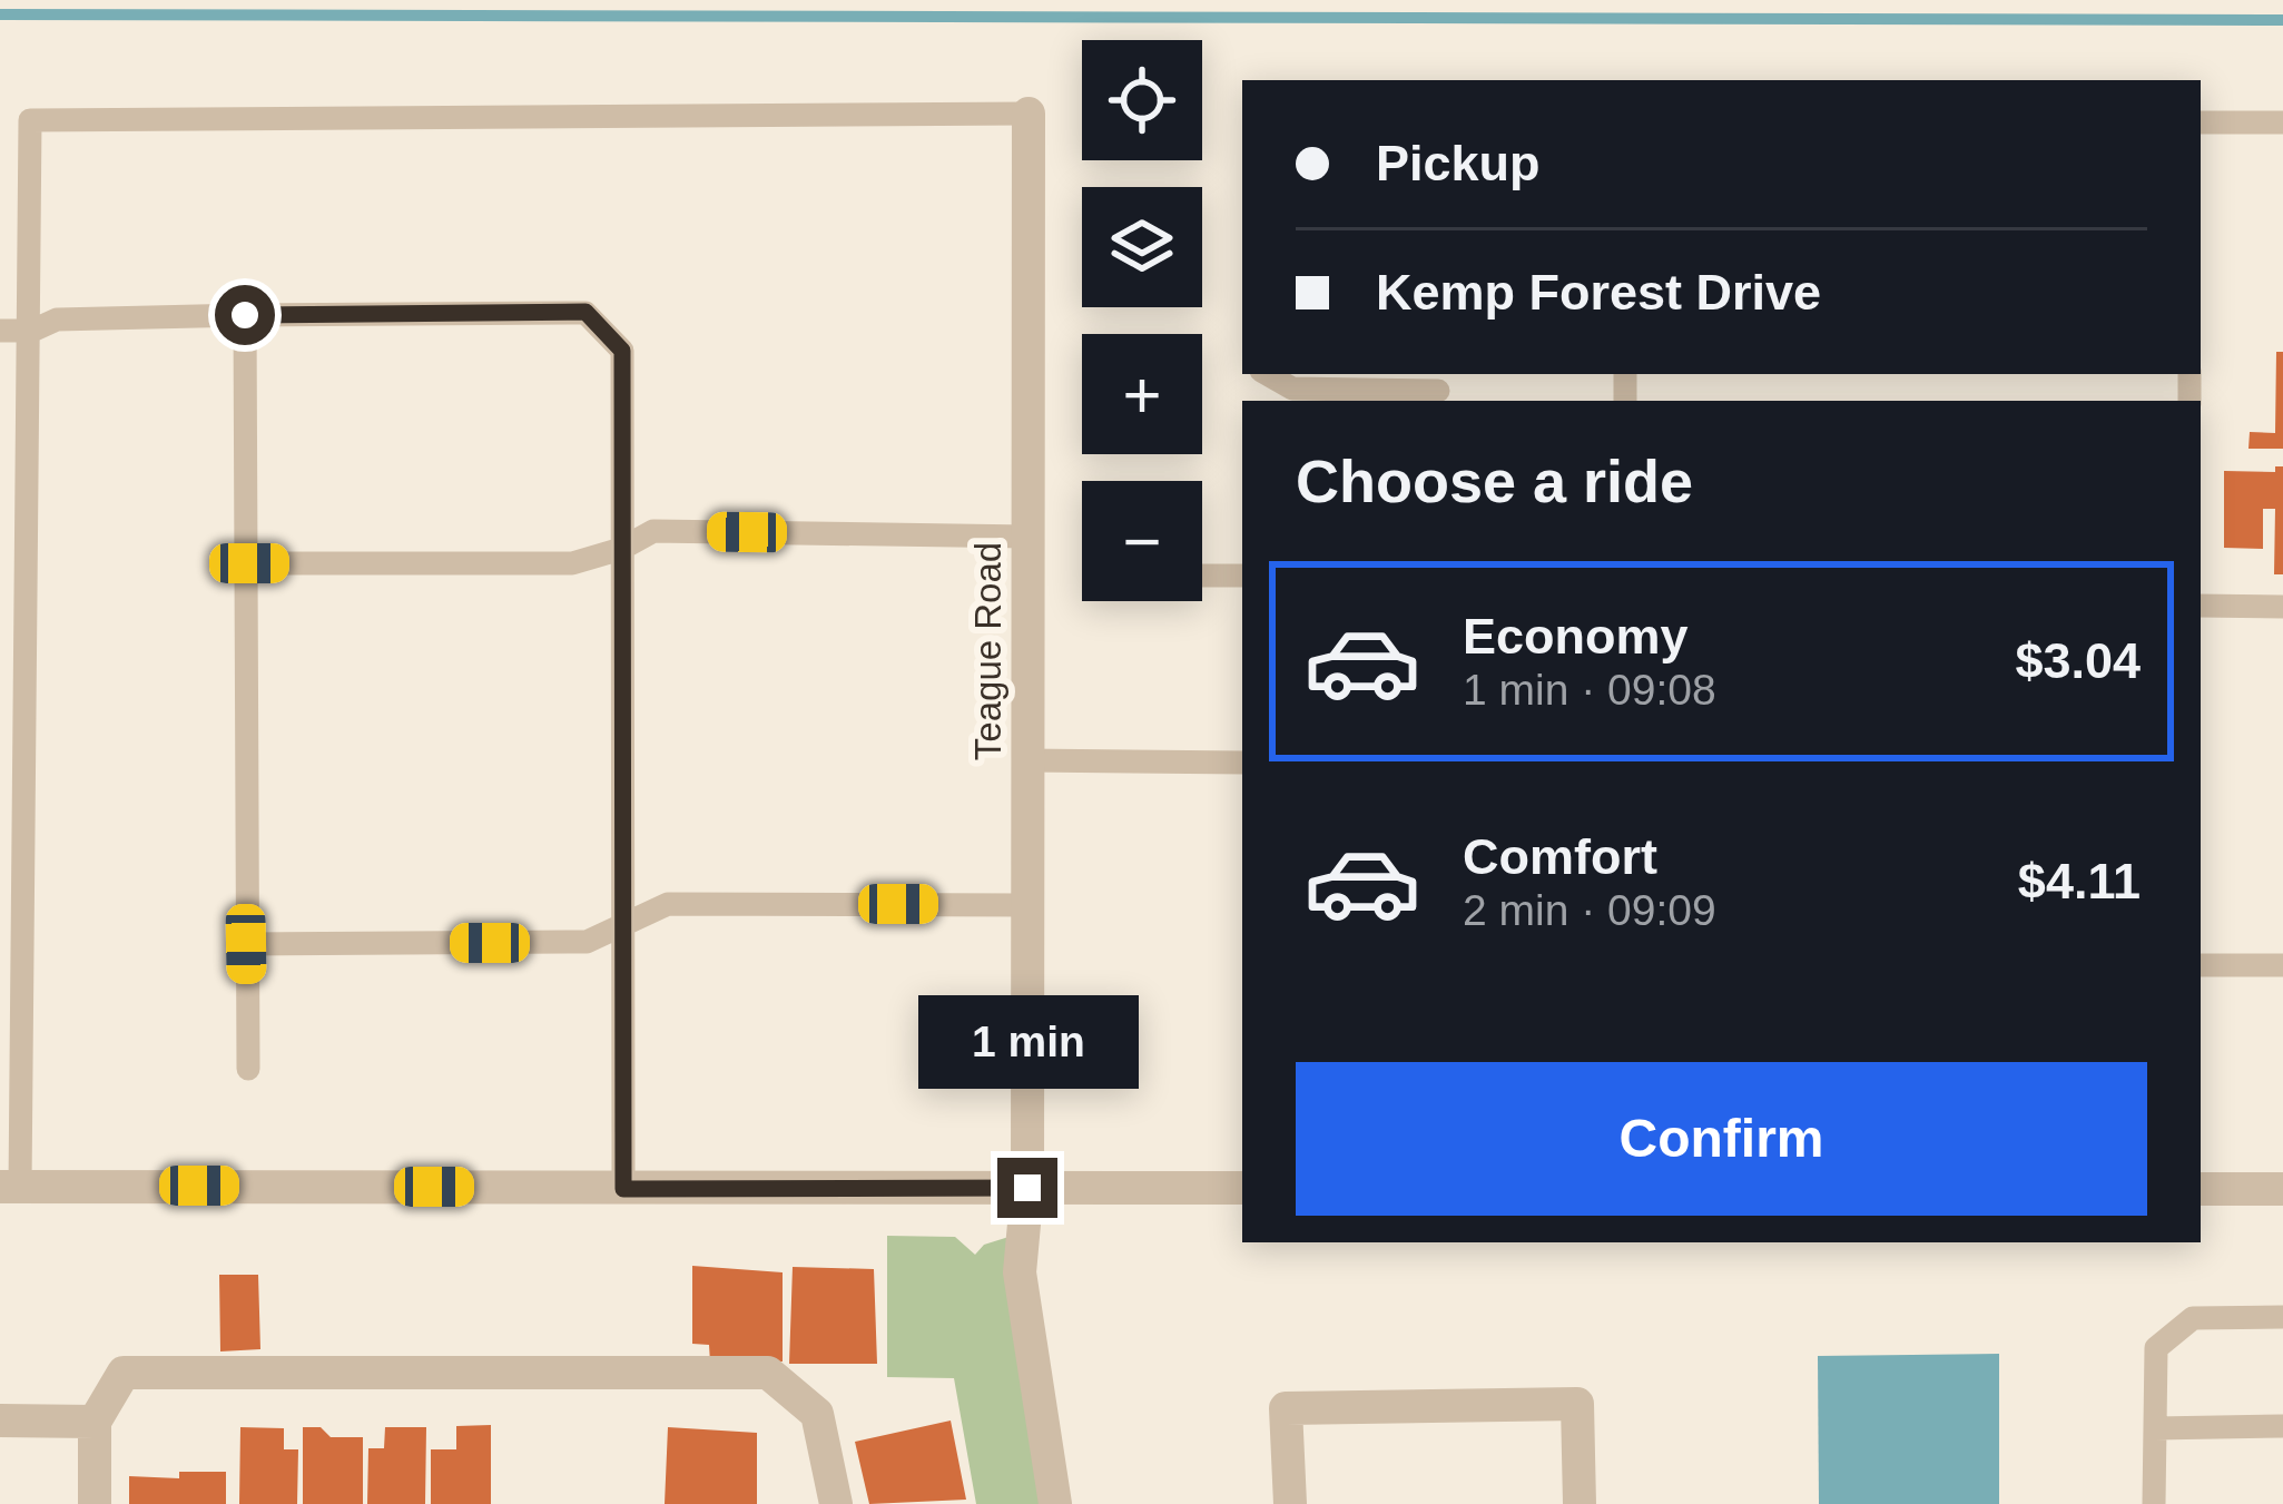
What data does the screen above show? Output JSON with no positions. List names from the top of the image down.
{
  "streets": {
    "street": ["Teague Road"]
  },
  "page": {
    "map_buttons": ["+", "−"],
    "banner": ["Pickup", "Kemp Forest Drive"],
    "heading": "Choose a ride",
    "list": [
      {
        "name": "Economy",
        "note": "1 min · 09:08",
        "value": "$3.04"
      },
      {
        "name": "Comfort",
        "note": "2 min · 09:09",
        "value": "$4.11"
      }
    ],
    "bubble": "1 min",
    "buttons": "Confirm"
  }
}
